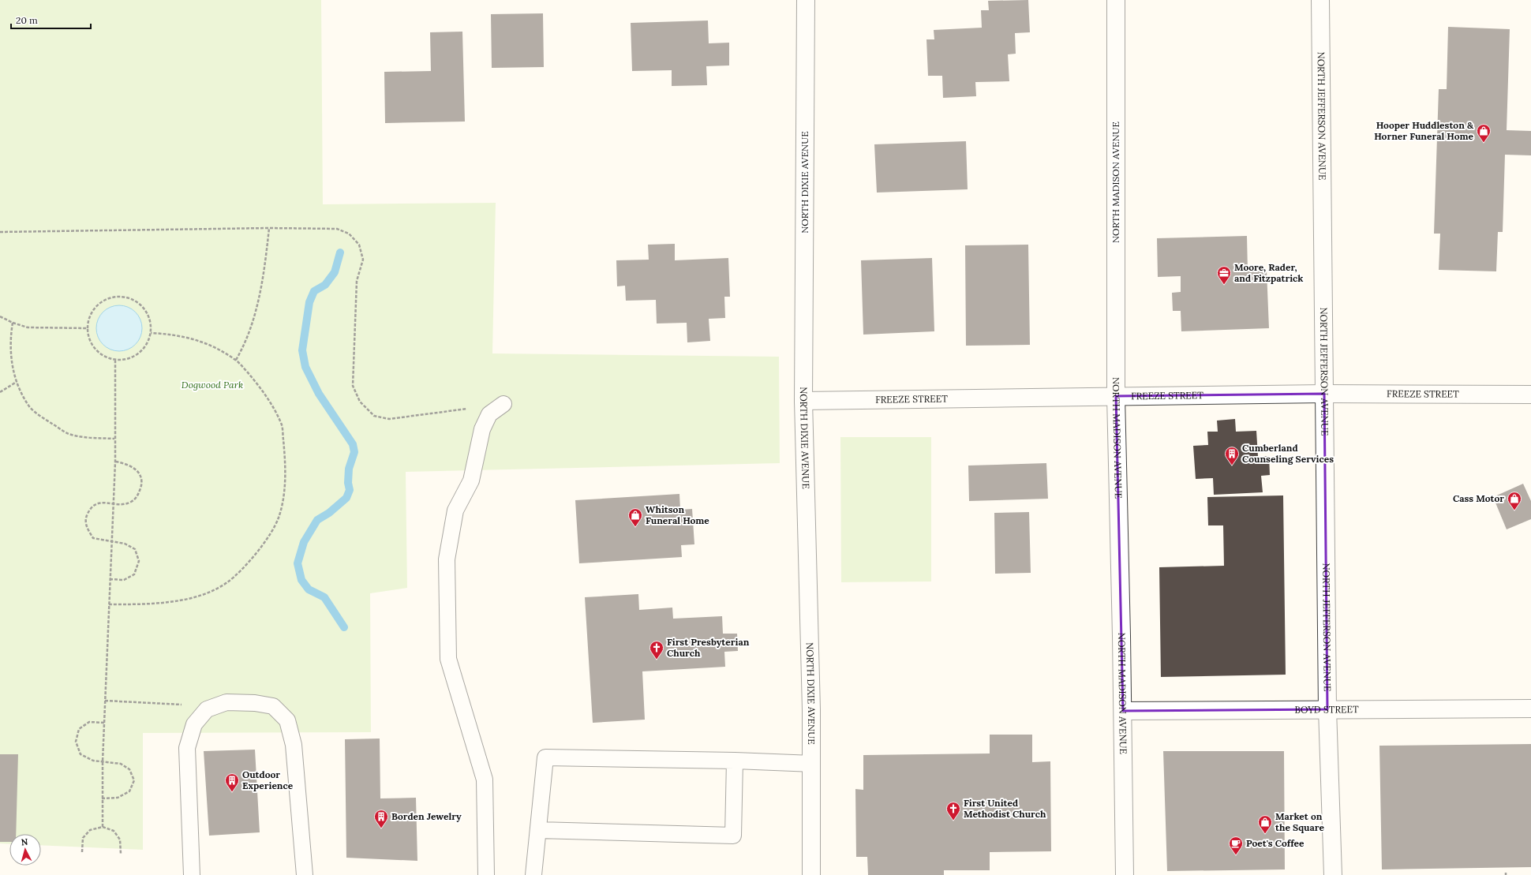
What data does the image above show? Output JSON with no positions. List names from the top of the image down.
{
  "streets": {
    "street": [
      "NORTH JEFFERSON AVENUE",
      "NORTH DIXIE AVENUE",
      "NORTH MADISON AVENUE",
      "FREEZE STREET",
      "BOYD STREET"
    ]
  },
  "crossings": [
    ["NORTH JEFFERSON AVENUE", "FREEZE STREET"],
    ["NORTH JEFFERSON AVENUE", "BOYD STREET"],
    ["NORTH DIXIE AVENUE", "FREEZE STREET"],
    ["NORTH MADISON AVENUE", "FREEZE STREET"],
    ["NORTH MADISON AVENUE", "BOYD STREET"]
  ],
  "parks": ["Dogwood Park"],
  "places": {
    "shop": [
      "Hooper Huddleston & Horner Funeral Home",
      "Cass Motor",
      "Whitson Funeral Home",
      "Market on the Square"
    ],
    "office": ["Moore, Rader, and Fitzpatrick"],
    "building": ["Cumberland Counseling Services", "Outdoor Experience", "Borden Jewelry"],
    "church": ["First Presbyterian Church", "First United Methodist Church"],
    "cafe": ["Poet's Coffee"]
  },
  "scale_bar": "20 m",
  "north": "top"
}
